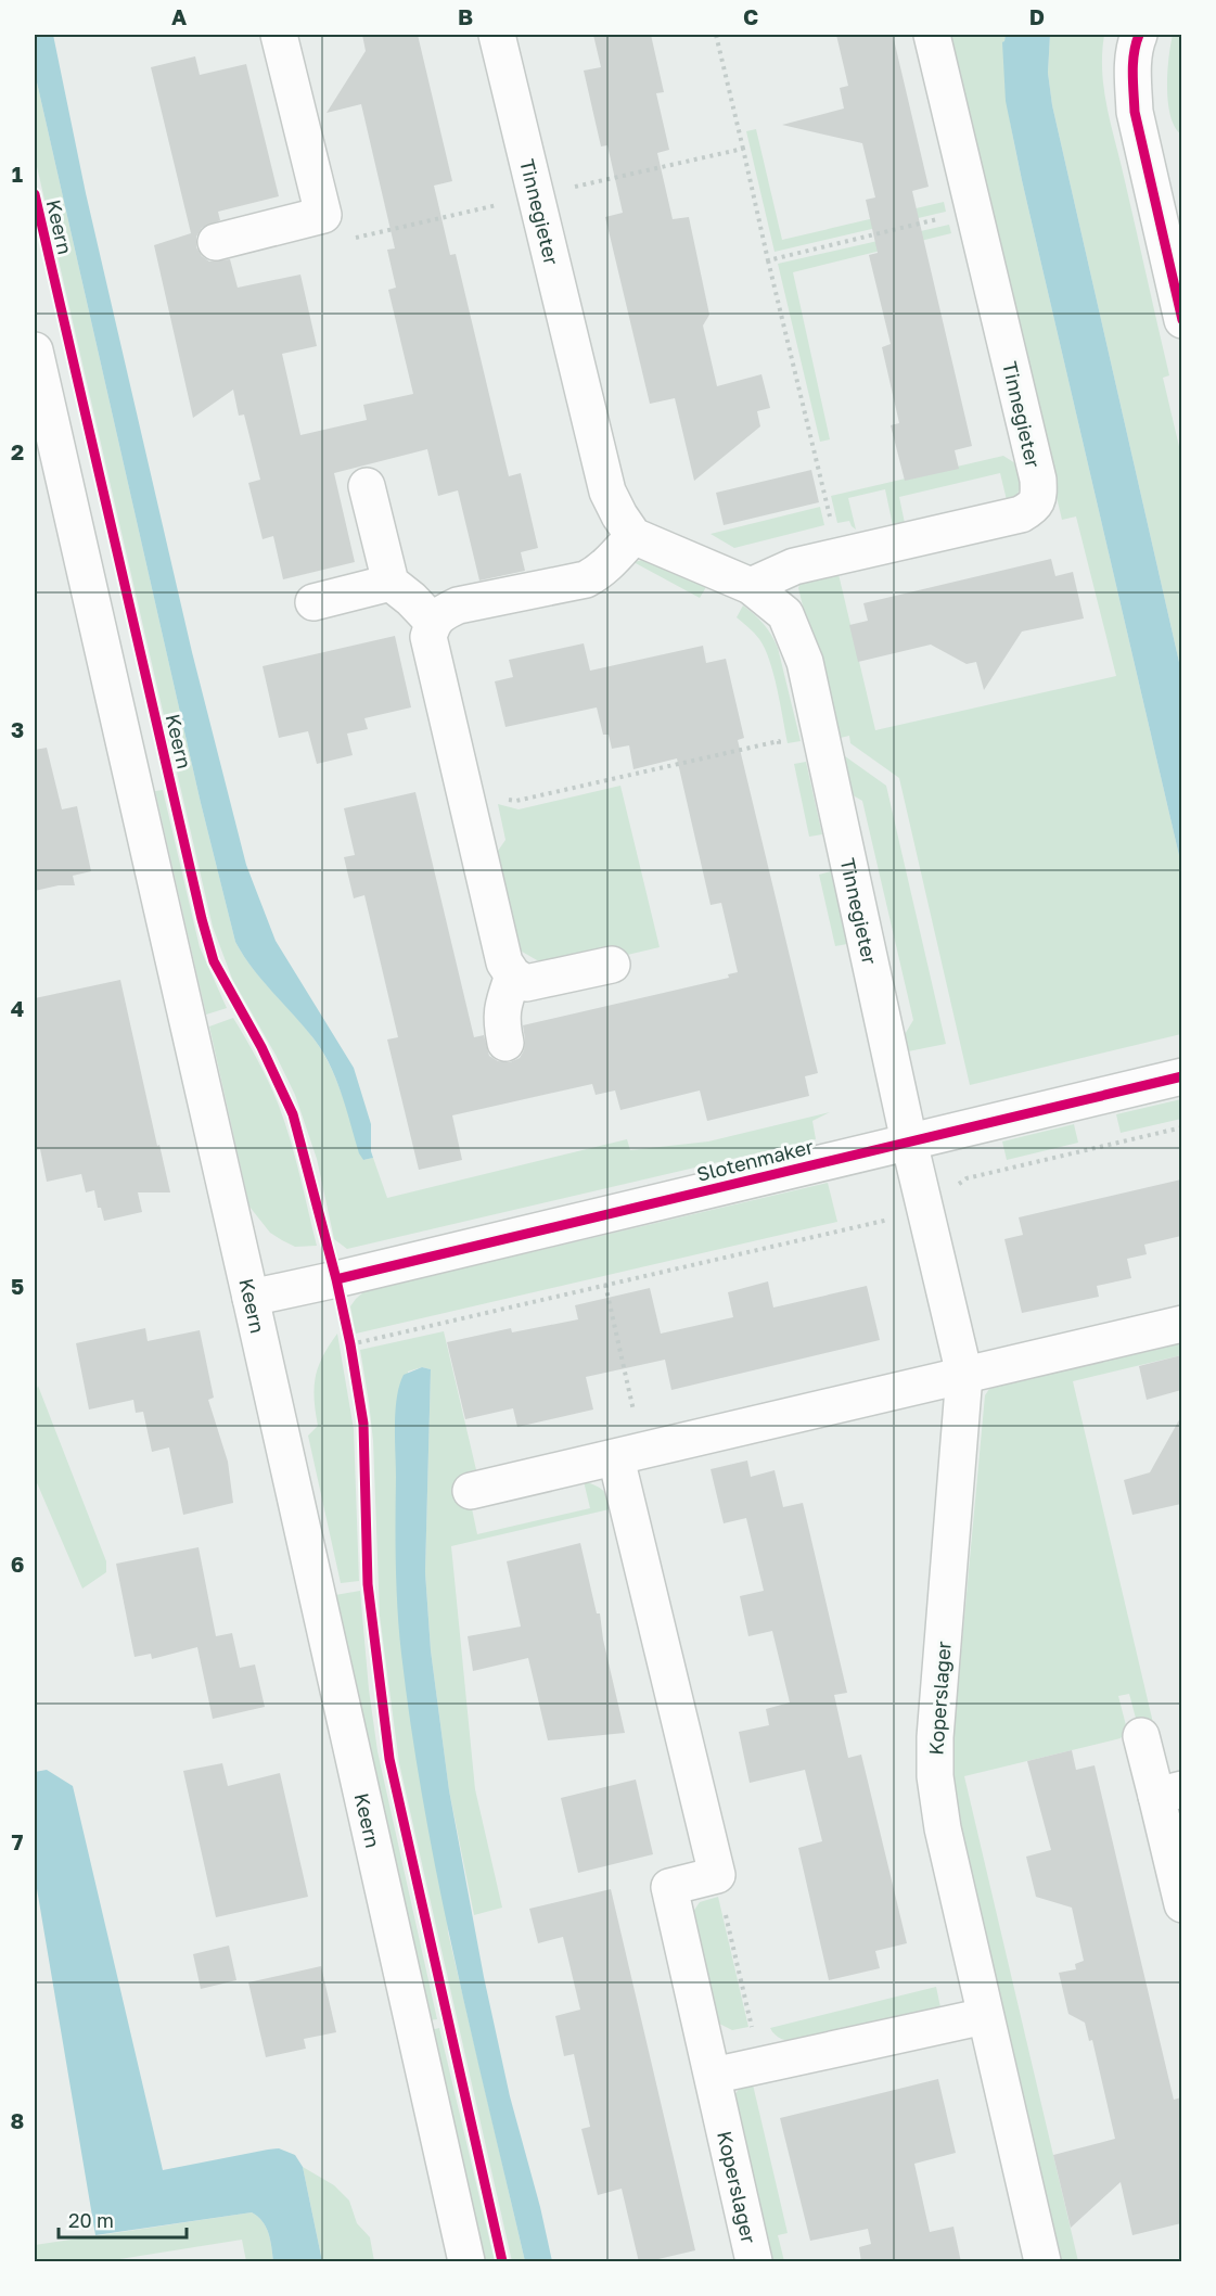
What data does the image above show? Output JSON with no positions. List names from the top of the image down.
{
  "streets": {
    "street": [
      "Tinnegieter",
      "Keern",
      "Slotenmaker",
      "Koperslager"
    ]
  },
  "crossings": [
    ["Tinnegieter", "Slotenmaker"],
    ["Tinnegieter", "Koperslager"],
    ["Keern", "Slotenmaker"],
    ["Slotenmaker", "Koperslager"]
  ],
  "scale_bar": "20 m",
  "grid": {
    "columns": [
      "A",
      "B",
      "C",
      "D"
    ],
    "rows": [
      "1",
      "2",
      "3",
      "4",
      "5",
      "6",
      "7",
      "8"
    ]
  }
}
